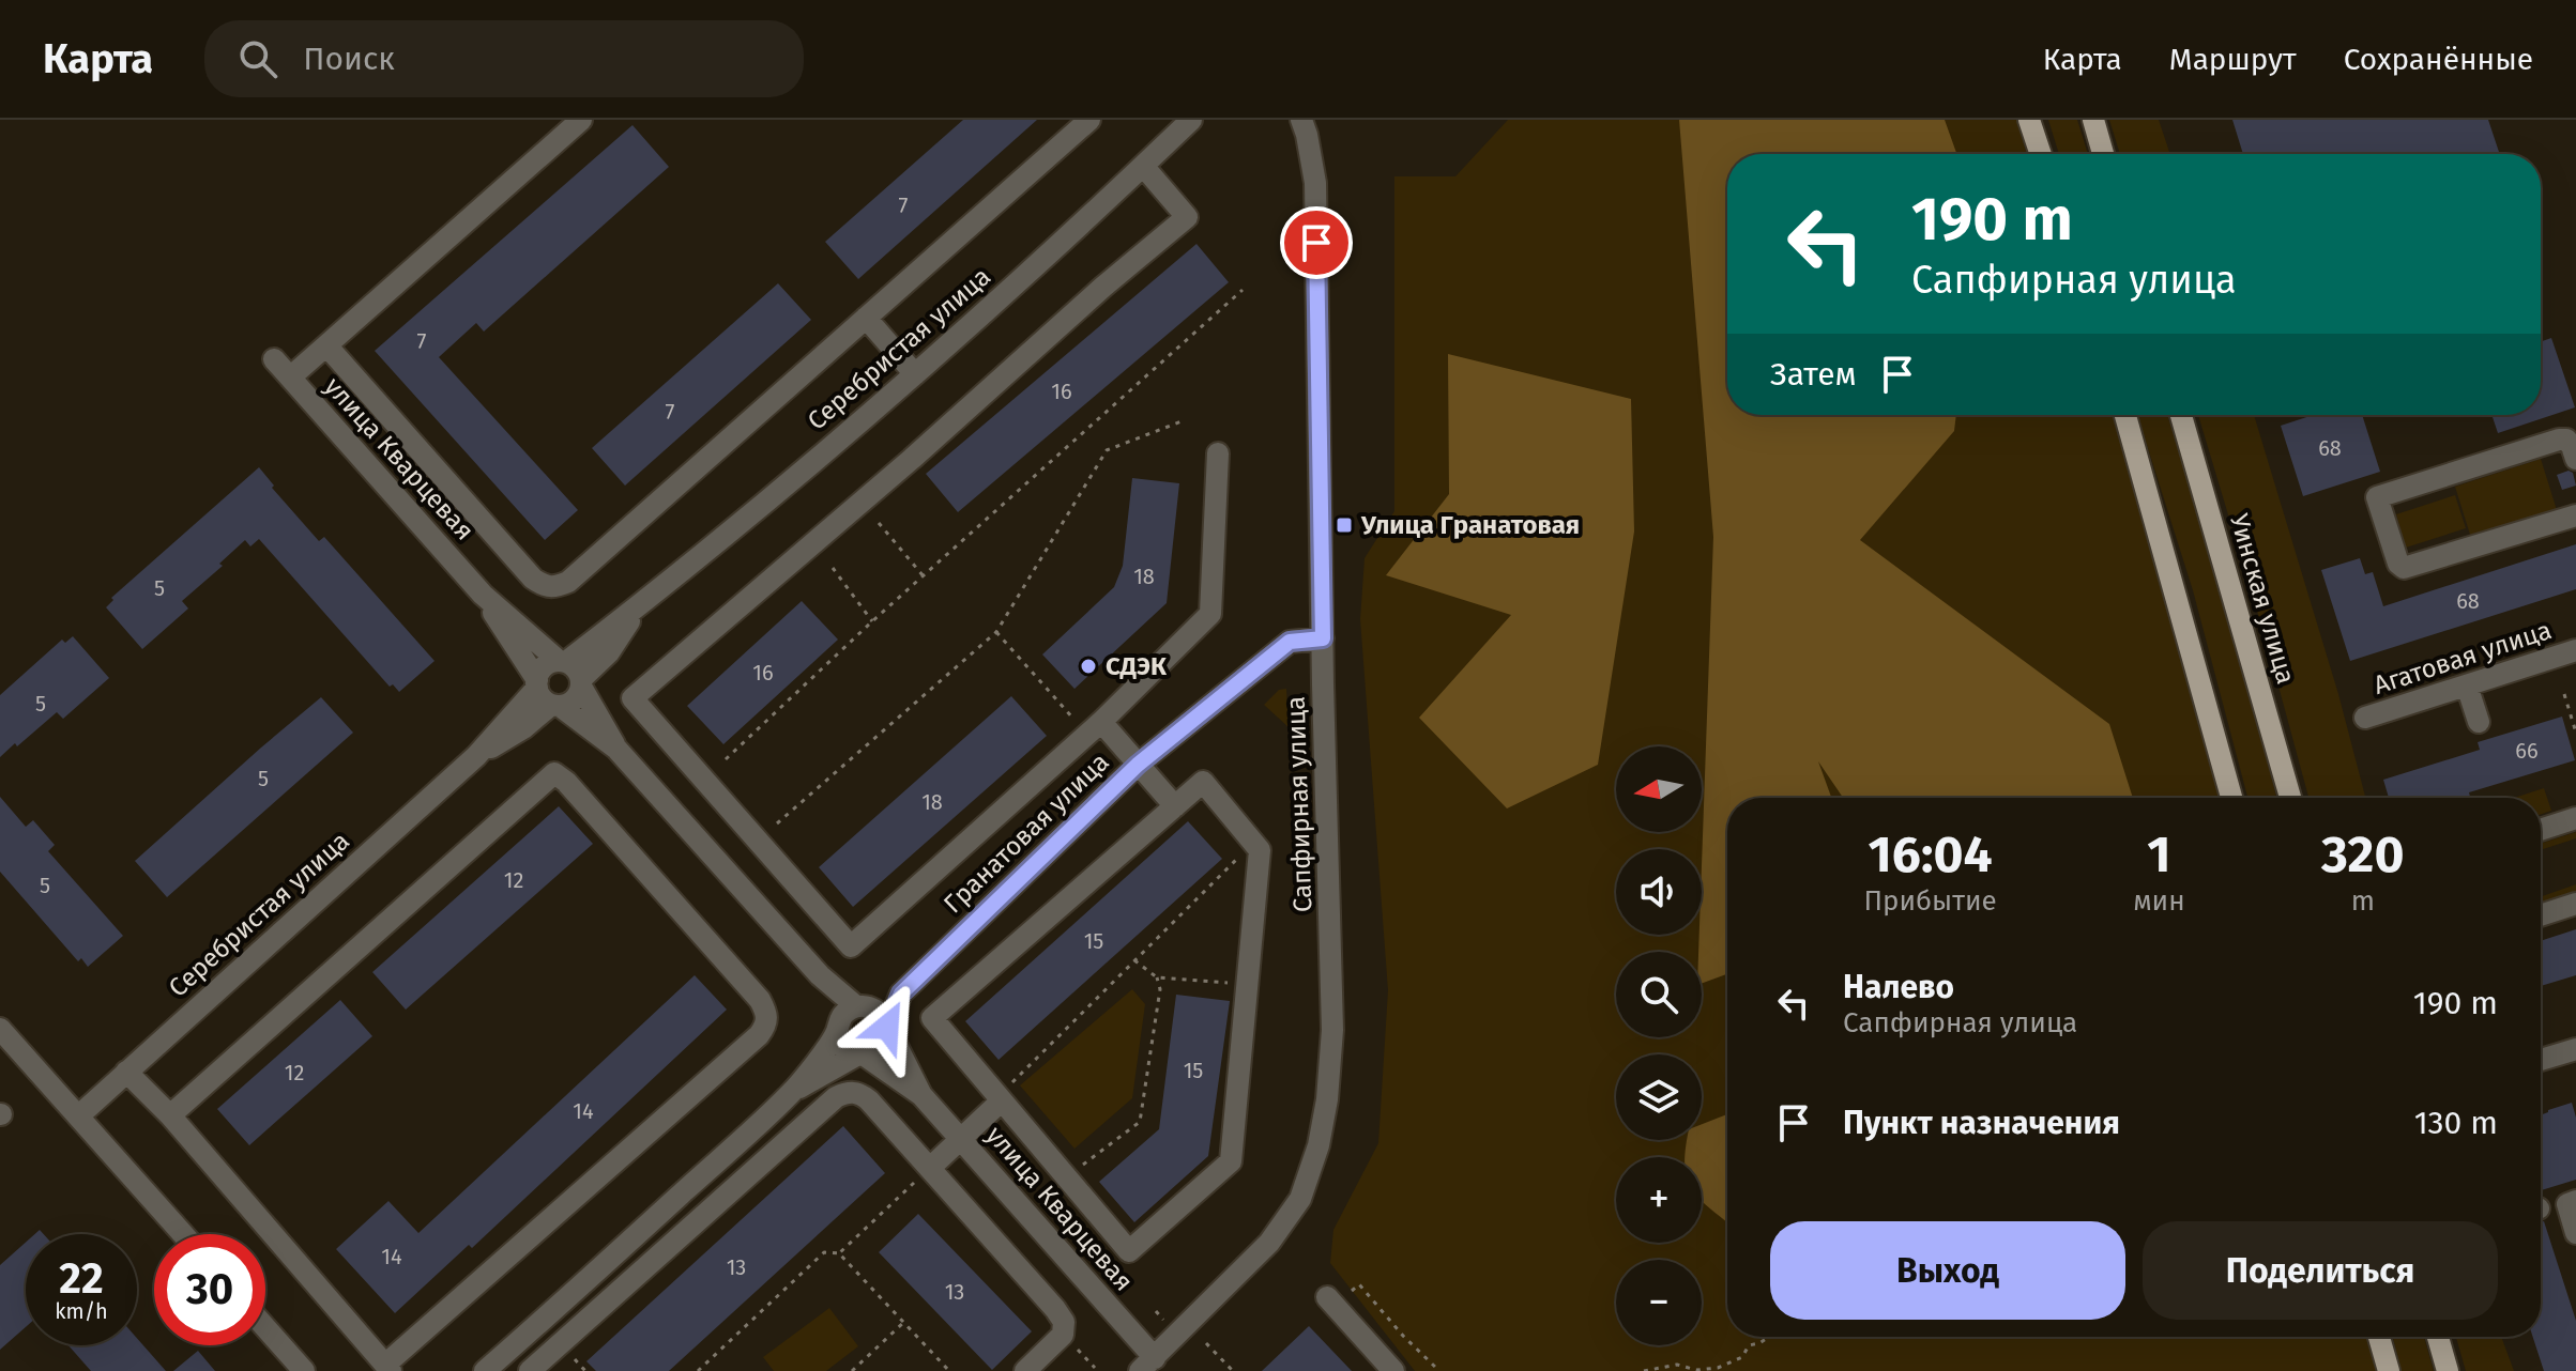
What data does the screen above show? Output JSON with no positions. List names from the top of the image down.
{
  "streets": {
    "main road": ["Уинская улица"],
    "street": [
      "Серебристая улица",
      "улица Кварцевая",
      "Агатовая улица",
      "Сапфирная улица",
      "Гранатовая улица"
    ]
  },
  "crossings": [
    ["улица Кварцевая", "Сапфирная улица"],
    ["Сапфирная улица", "Гранатовая улица"]
  ],
  "places": {
    "transit": ["Улица Гранатовая"],
    "other": ["СДЭК"]
  },
  "house_numbers": [
    "7",
    "7",
    "16",
    "7",
    "68",
    "18",
    "5",
    "68",
    "16",
    "5",
    "66",
    "5",
    "18",
    "12",
    "5",
    "15",
    "15",
    "12",
    "14",
    "14",
    "13",
    "13"
  ],
  "north": "left",
  "page": {
    "header": "Карта",
    "search": "Поиск",
    "nav": ["Карта", "Маршрут", "Сохранённые"],
    "turn": ["190 m", "Сапфирная улица"],
    "then": "Затем",
    "map_buttons": ["+", "−"],
    "eta": [
      "16:04",
      "Прибытие",
      "1",
      "мин",
      "320",
      "m"
    ],
    "list": [
      {
        "name": "Налево",
        "note": "Сапфирная улица",
        "value": "190 m"
      },
      {
        "name": "Пункт назначения",
        "value": "130 m"
      }
    ],
    "buttons": ["Выход", "Поделиться"],
    "speed": "22 km/h",
    "limit": "30"
  }
}
